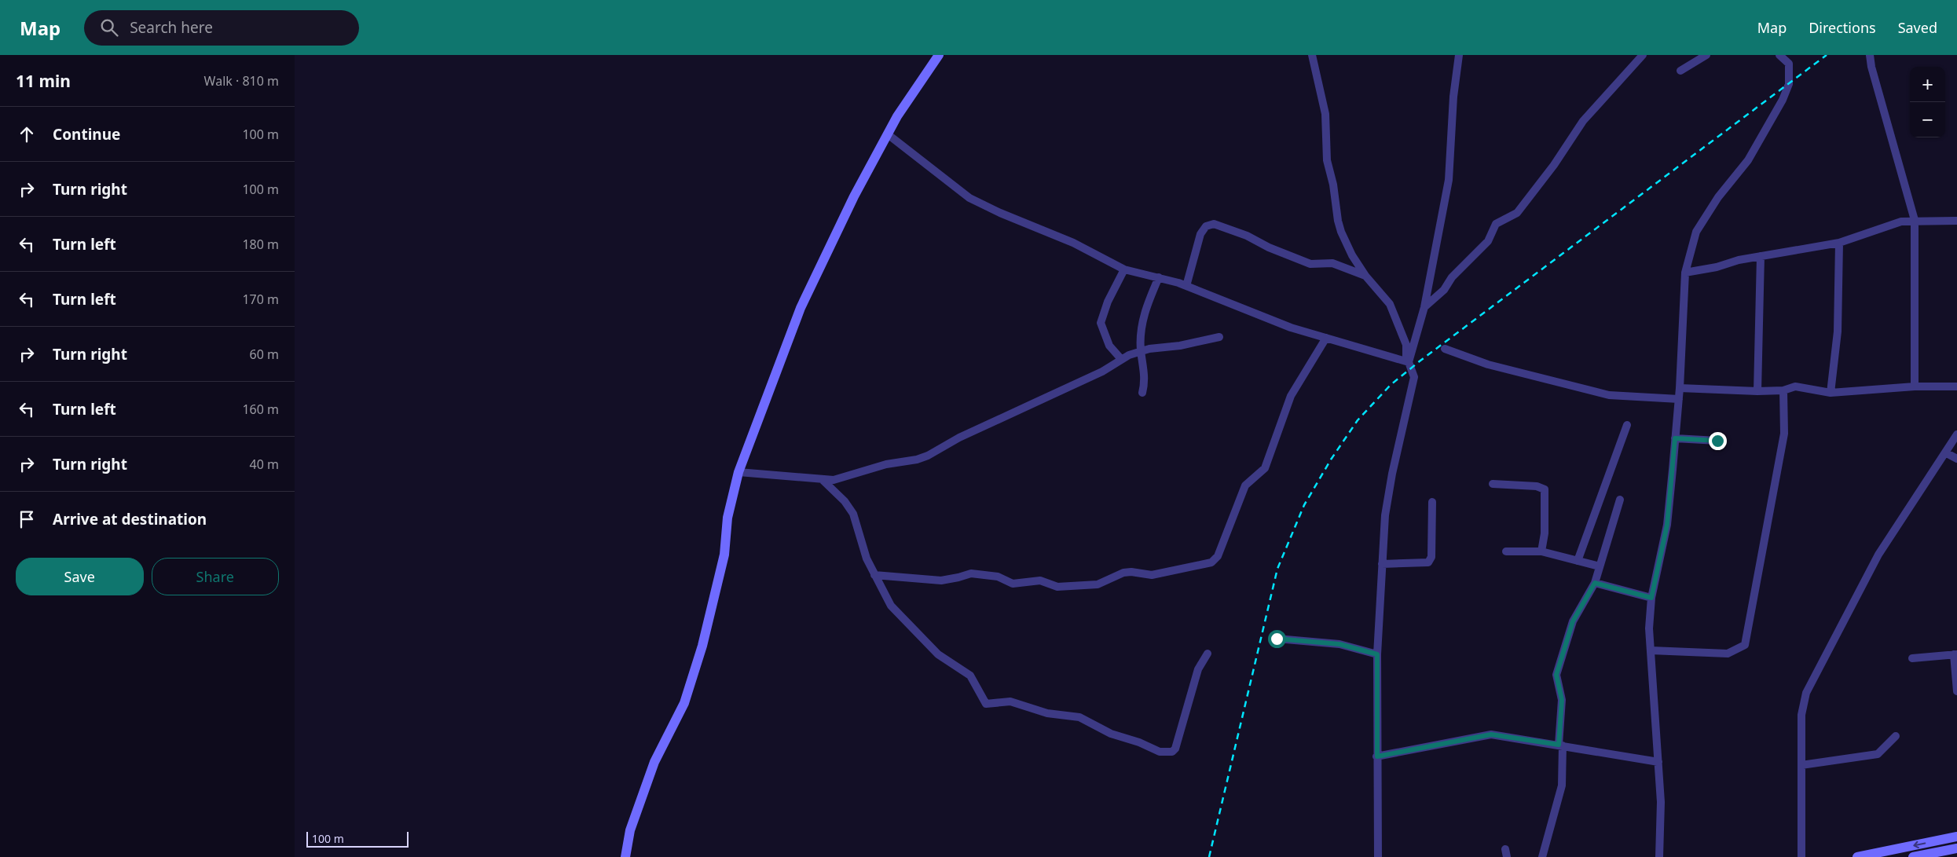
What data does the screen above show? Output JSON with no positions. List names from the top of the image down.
{
  "scale_bar": "100 m",
  "page": {
    "header": "Map",
    "search": "Search here",
    "nav": ["Map", "Directions", "Saved"],
    "heading": ["11 min", "Walk · 810 m"],
    "map_buttons": ["+", "−"],
    "list": [
      ["Continue", "100 m"],
      ["Turn right", "100 m"],
      ["Turn left", "180 m"],
      ["Turn left", "170 m"],
      ["Turn right", "60 m"],
      ["Turn left", "160 m"],
      ["Turn right", "40 m"],
      "Arrive at destination"
    ],
    "buttons": ["Save", "Share"],
    "scale": "100 m"
  }
}
